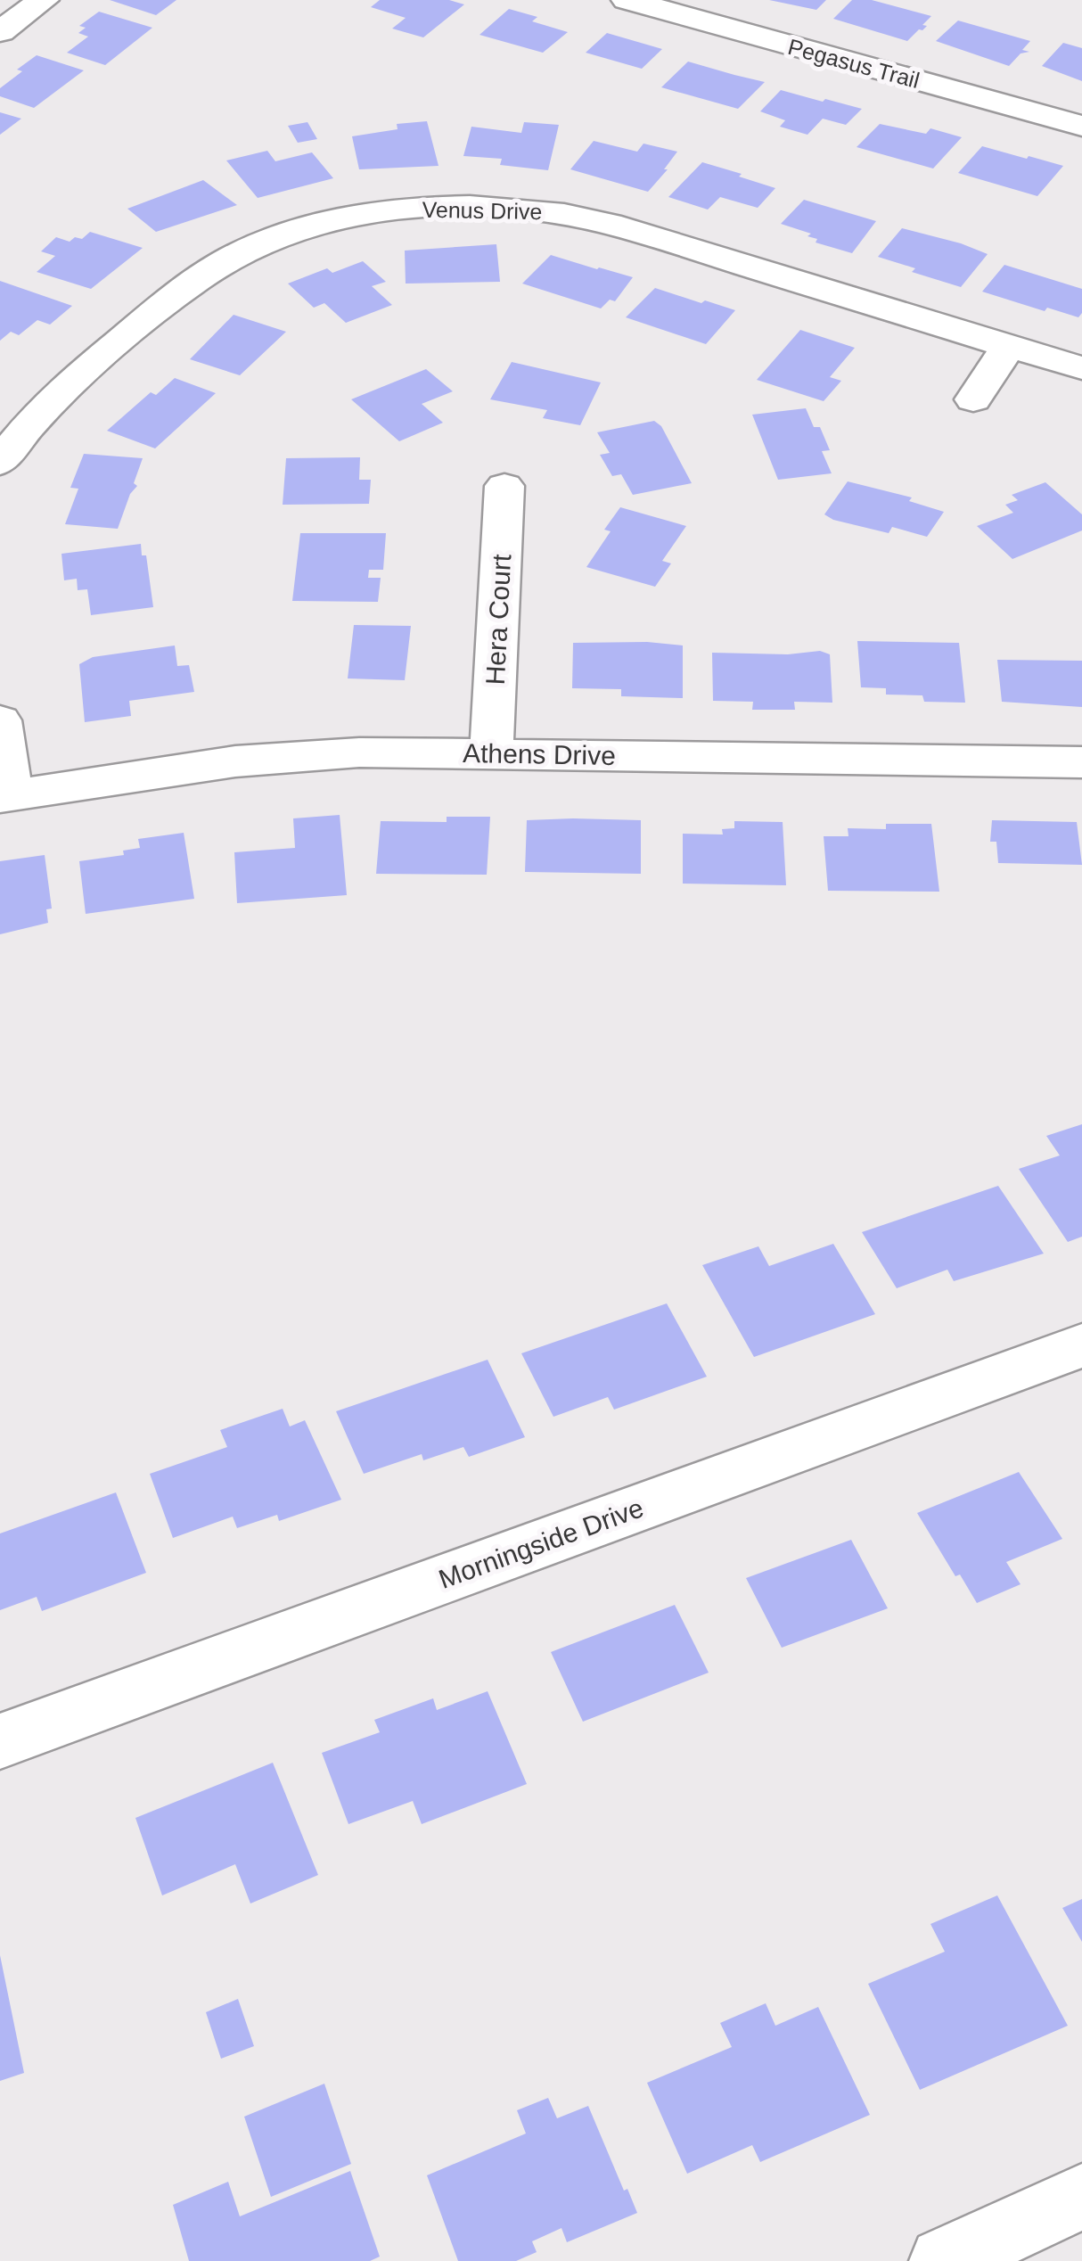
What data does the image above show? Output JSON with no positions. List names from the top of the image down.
{
  "streets": {
    "street": [
      "Pegasus Trail",
      "Venus Drive",
      "Hera Court",
      "Athens Drive",
      "Morningside Drive"
    ]
  },
  "crossings": [
    ["Hera Court", "Athens Drive"]
  ]
}
